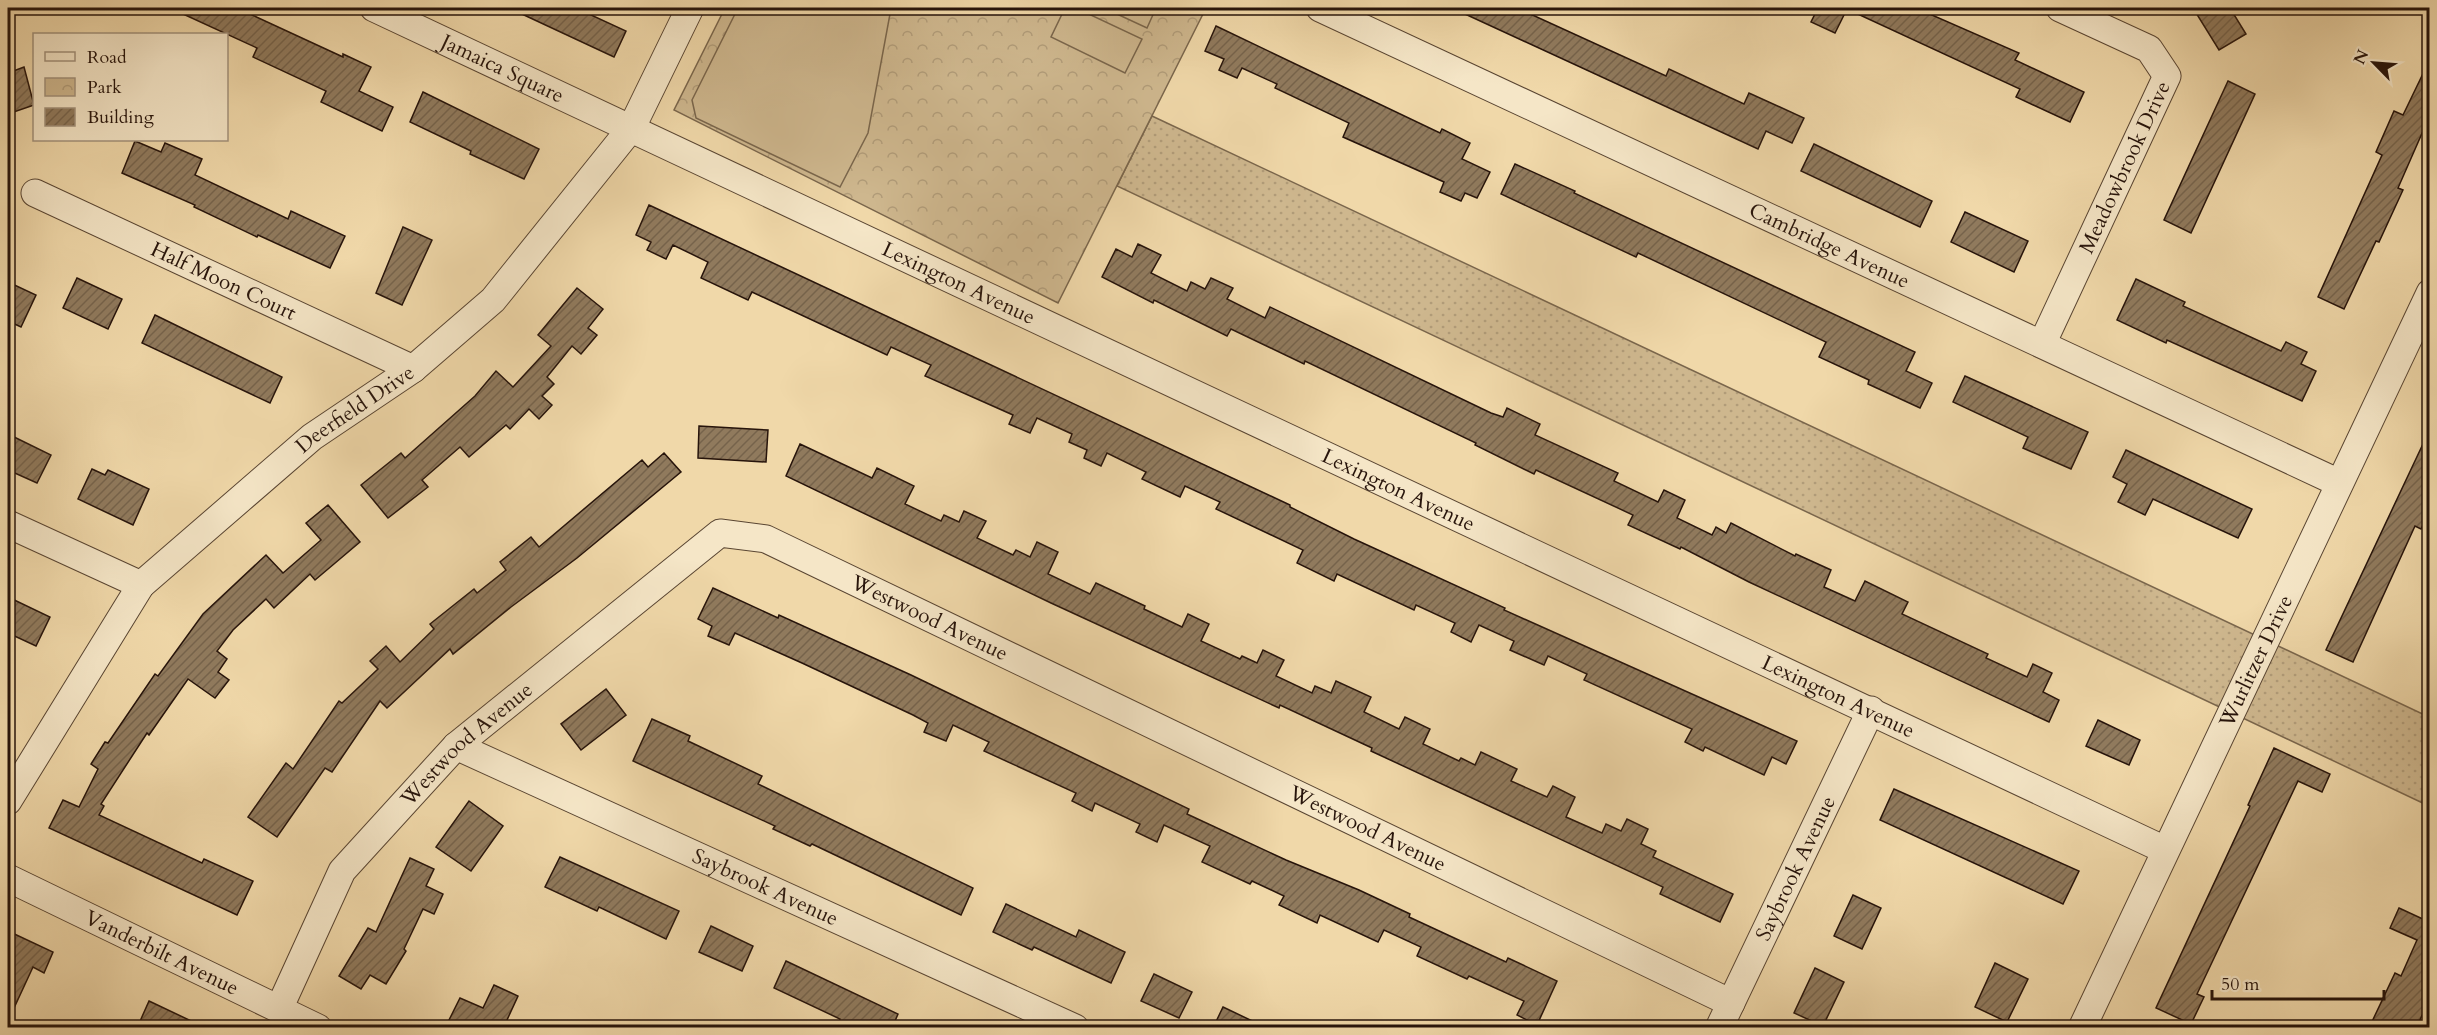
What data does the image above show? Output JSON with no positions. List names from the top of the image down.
{
  "streets": {
    "street": [
      "Jamaica Square",
      "Meadowbrook Drive",
      "Cambridge Avenue",
      "Half Moon Court",
      "Lexington Avenue",
      "Deerfield Drive",
      "Westwood Avenue",
      "Wurlitzer Drive",
      "Saybrook Avenue",
      "Vanderbilt Avenue"
    ]
  },
  "crossings": [
    ["Jamaica Square", "Lexington Avenue"],
    ["Jamaica Square", "Deerfield Drive"],
    ["Meadowbrook Drive", "Cambridge Avenue"],
    ["Cambridge Avenue", "Wurlitzer Drive"],
    ["Half Moon Court", "Deerfield Drive"],
    ["Lexington Avenue", "Deerfield Drive"],
    ["Lexington Avenue", "Wurlitzer Drive"],
    ["Lexington Avenue", "Saybrook Avenue"],
    ["Westwood Avenue", "Saybrook Avenue"],
    ["Westwood Avenue", "Vanderbilt Avenue"]
  ],
  "legend": ["Road", "Park", "Building"],
  "scale_bar": "50 m",
  "north": "top left"
}
